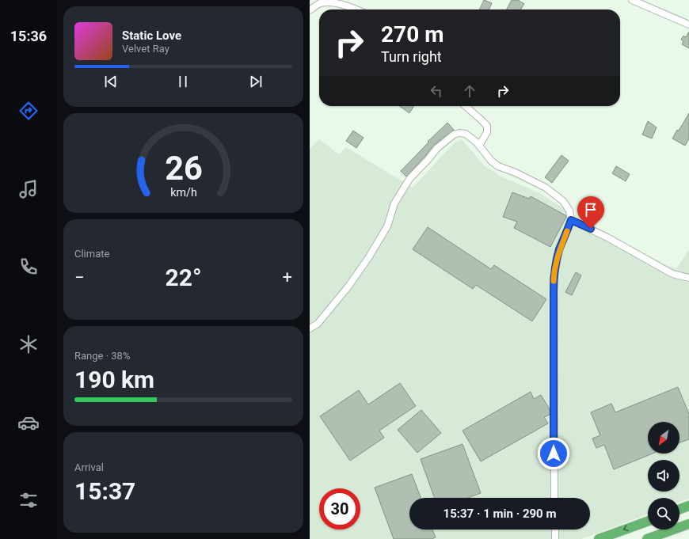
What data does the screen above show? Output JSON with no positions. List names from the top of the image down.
{
  "north": "bottom left",
  "page": {
    "tabs": "15:36",
    "turn": ["270 m", "Turn right"],
    "song": ["Static Love", "Velvet Ray"],
    "tile": [
      "Climate",
      ["Range · 38%", "190 km"],
      ["Arrival", "15:37"]
    ],
    "heat": ["−", "22°", "+"],
    "limit": "30",
    "trip": "15:37 · 1 min · 290 m",
    "gauge": ["26", "km/h"]
  }
}
